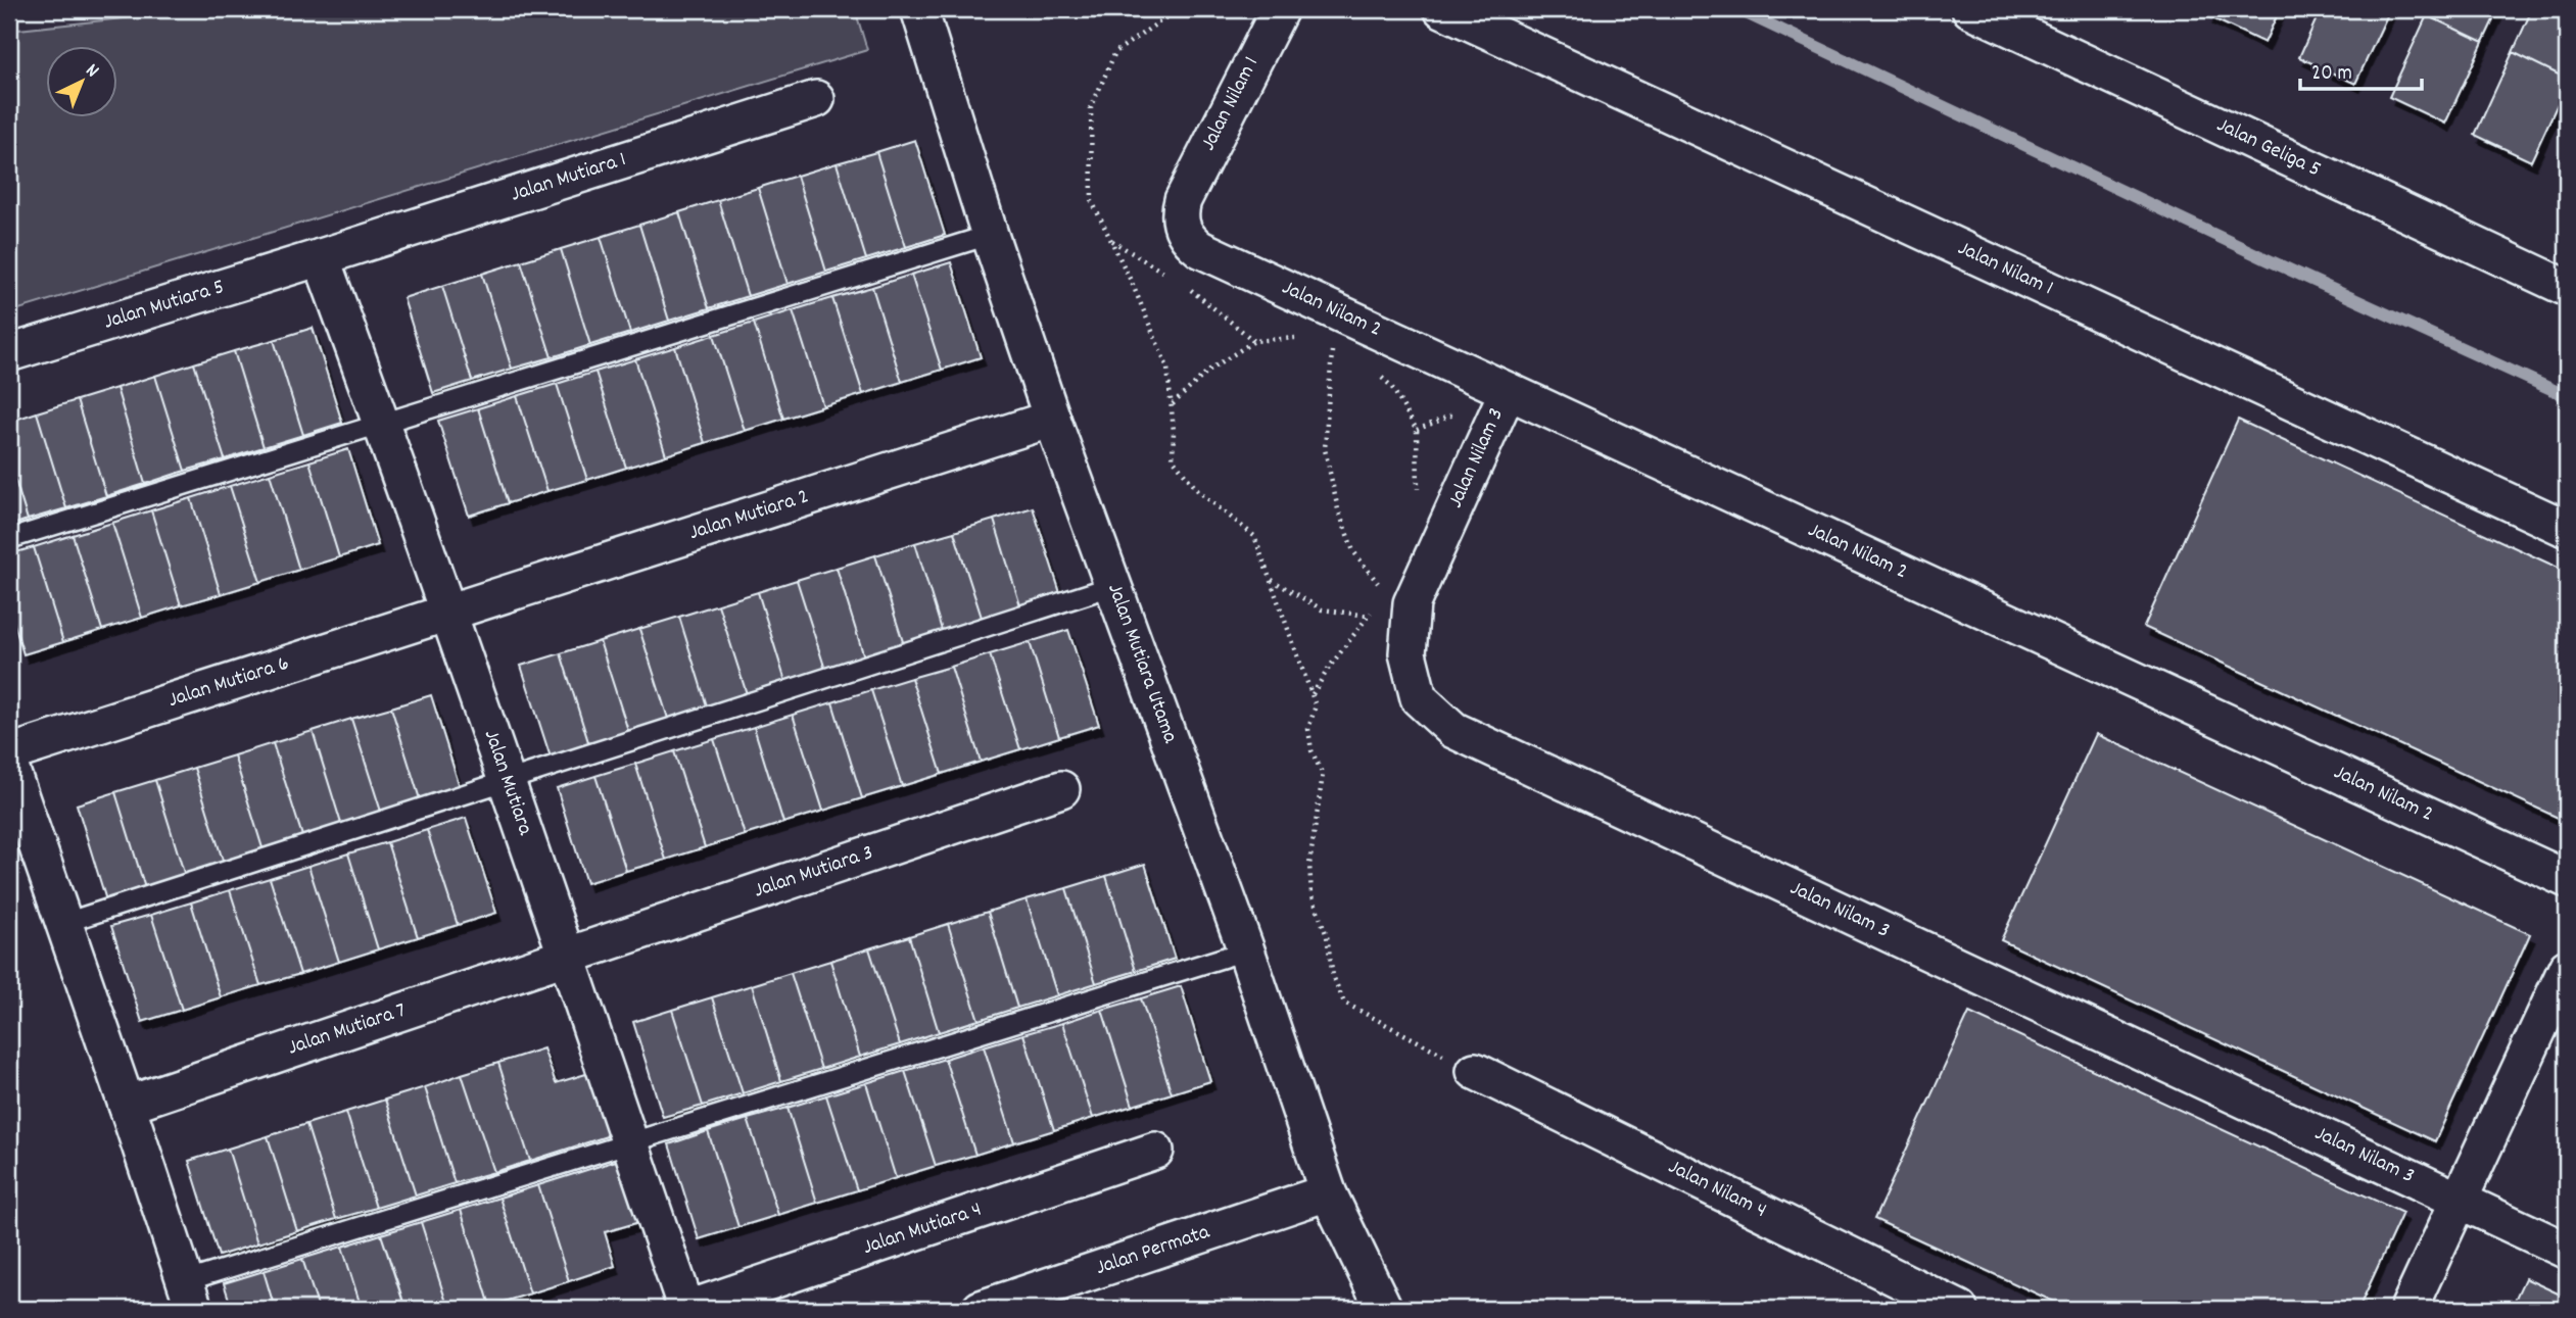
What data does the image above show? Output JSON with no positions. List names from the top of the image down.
{
  "streets": {
    "street": [
      "Jalan Nilam 1",
      "Jalan Geliga 5",
      "Jalan Mutiara 1",
      "Jalan Mutiara 5",
      "Jalan Nilam 2",
      "Jalan Nilam 3",
      "Jalan Mutiara 2",
      "Jalan Mutiara Utama",
      "Jalan Mutiara 6",
      "Jalan Mutiara",
      "Jalan Mutiara 3",
      "Jalan Mutiara 7",
      "Jalan Nilam 4",
      "Jalan Mutiara 4",
      "Jalan Permata"
    ]
  },
  "crossings": [
    ["Jalan Nilam 1", "Jalan Nilam 2"],
    ["Jalan Mutiara 1", "Jalan Mutiara 5"],
    ["Jalan Mutiara 1", "Jalan Mutiara"],
    ["Jalan Mutiara 5", "Jalan Mutiara"],
    ["Jalan Nilam 2", "Jalan Nilam 3"],
    ["Jalan Mutiara 2", "Jalan Mutiara Utama"],
    ["Jalan Mutiara 2", "Jalan Mutiara 6"],
    ["Jalan Mutiara 2", "Jalan Mutiara"],
    ["Jalan Mutiara Utama", "Jalan Permata"],
    ["Jalan Mutiara 6", "Jalan Mutiara"],
    ["Jalan Mutiara", "Jalan Mutiara 3"],
    ["Jalan Mutiara", "Jalan Mutiara 7"],
    ["Jalan Mutiara", "Jalan Mutiara 4"],
    ["Jalan Mutiara 3", "Jalan Mutiara 7"]
  ],
  "scale_bar": "20 m",
  "north": "top right"
}
